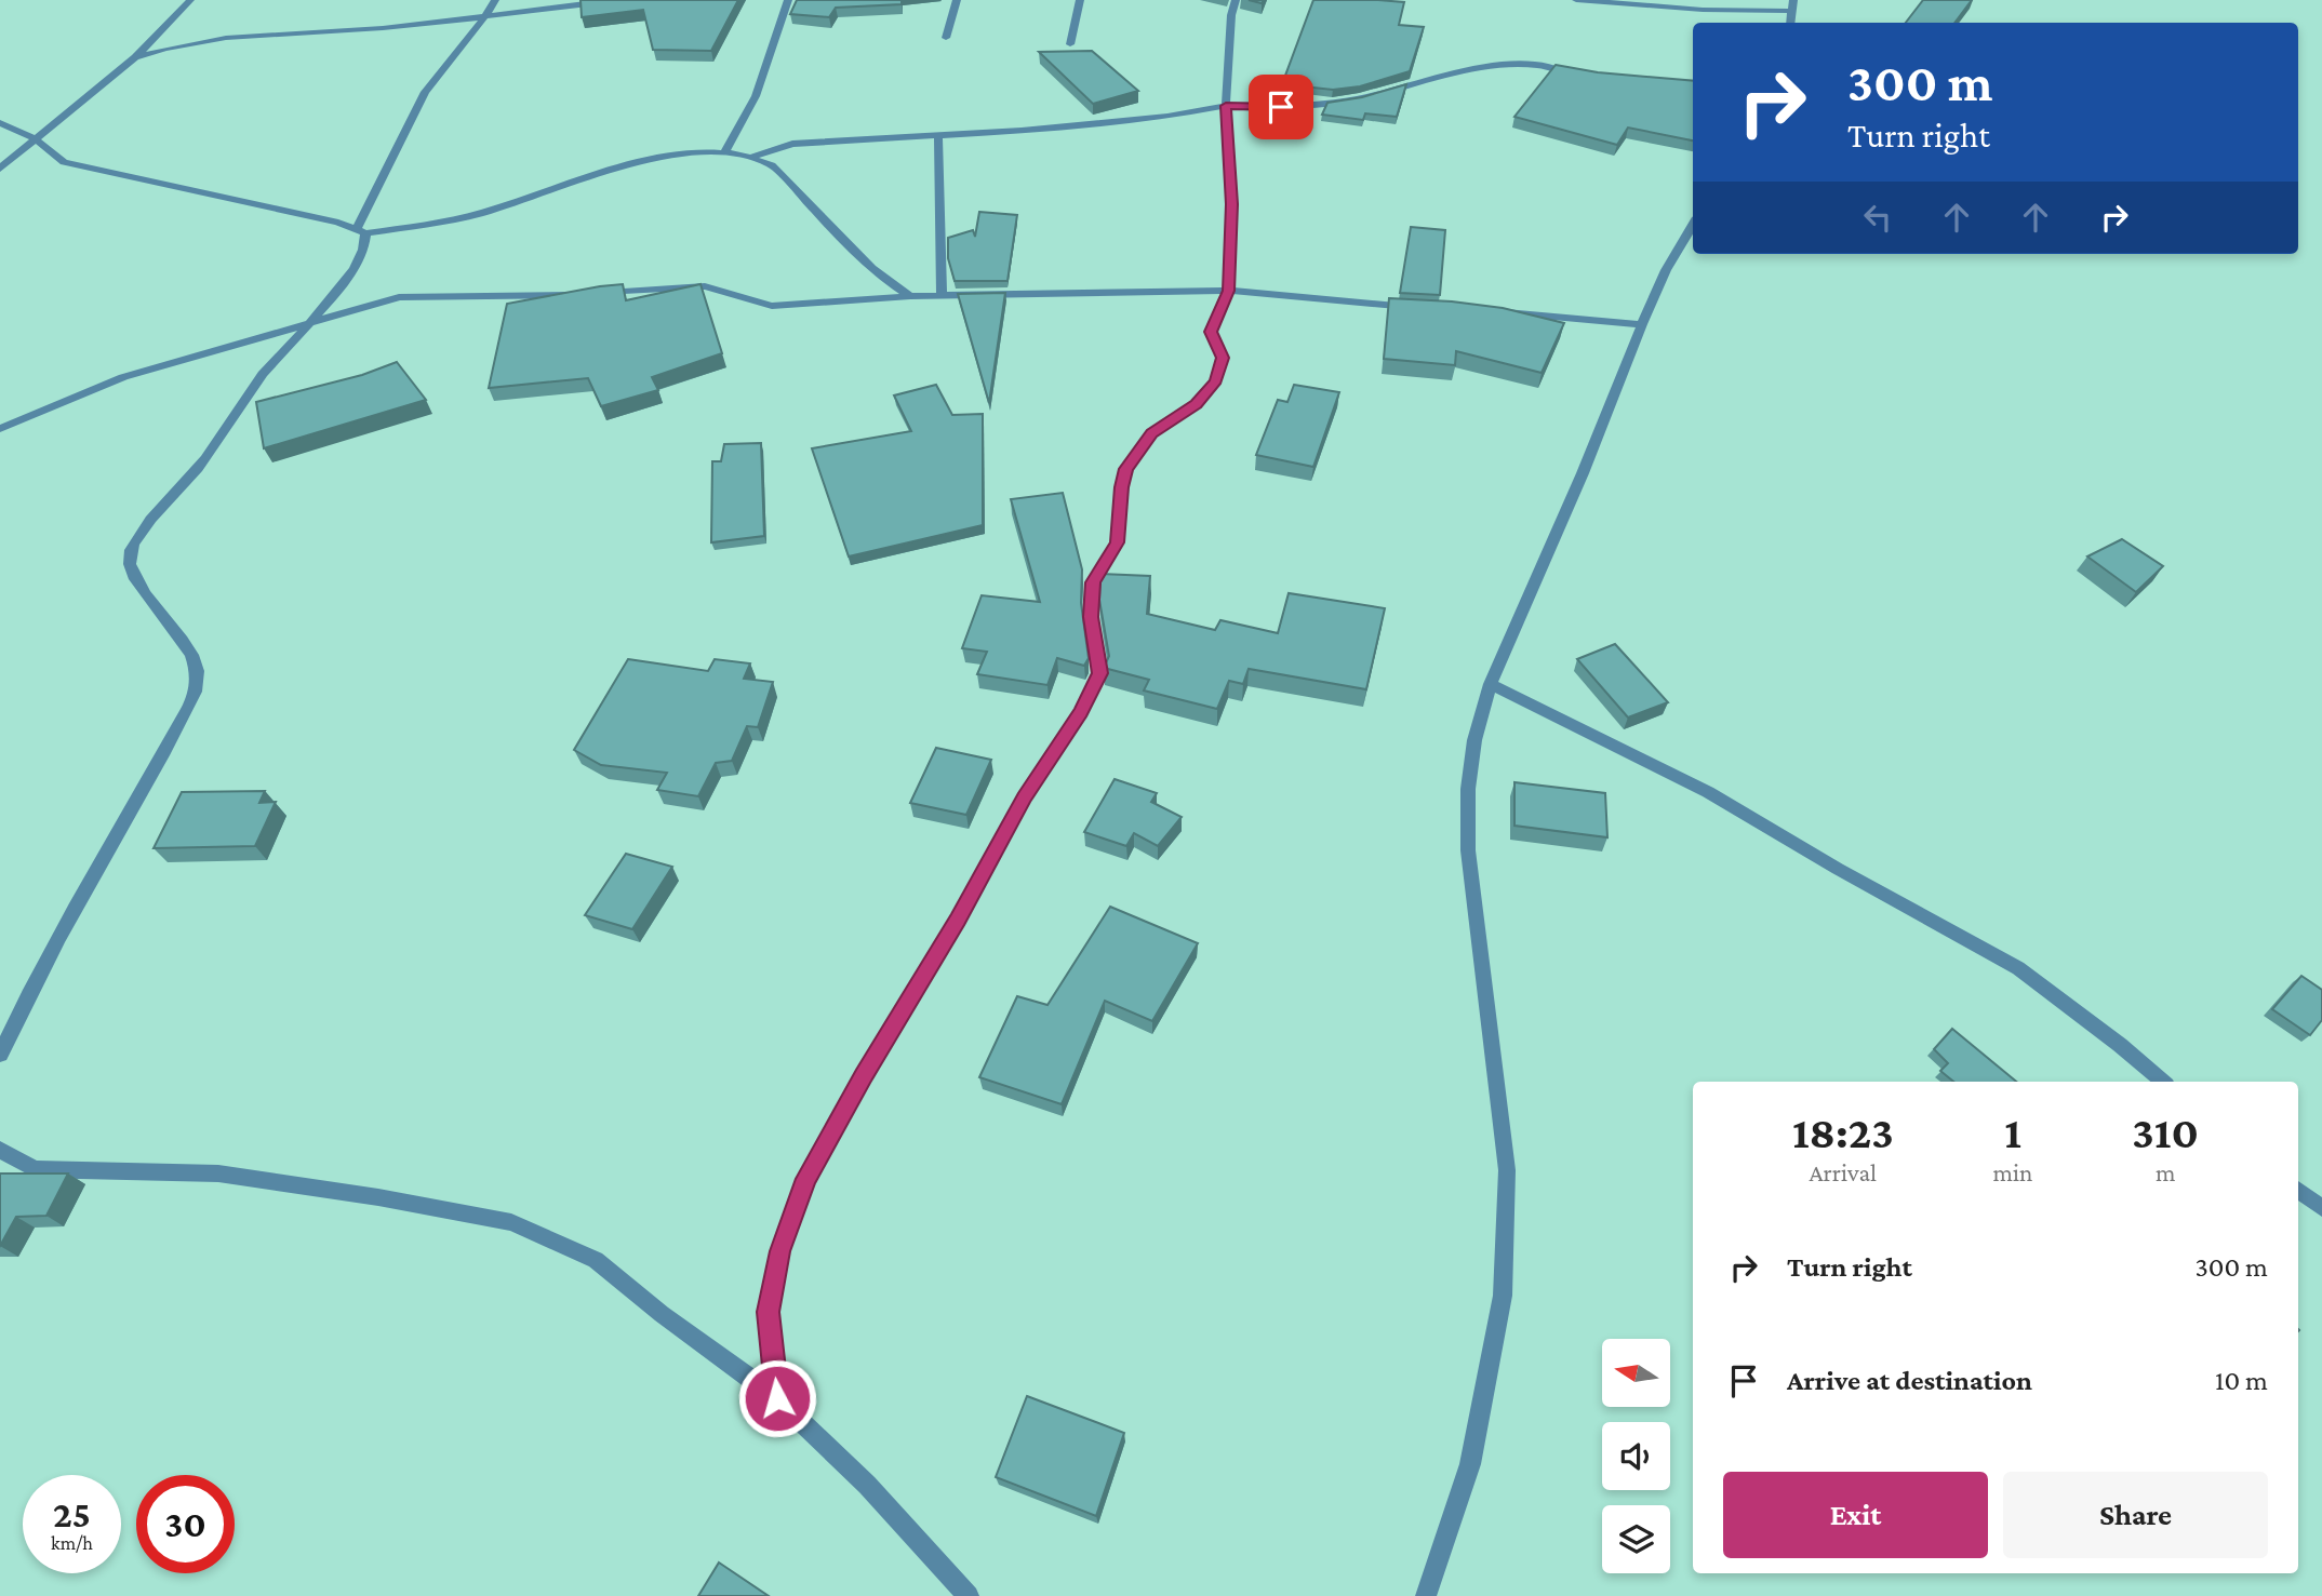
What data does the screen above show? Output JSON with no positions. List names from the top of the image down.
{
  "north": "left",
  "page": {
    "turn": ["300 m", "Turn right"],
    "eta": [
      "18:23",
      "Arrival",
      "1",
      "min",
      "310",
      "m"
    ],
    "list": [
      {
        "name": "Turn right",
        "value": "300 m"
      },
      {
        "name": "Arrive at destination",
        "value": "10 m"
      }
    ],
    "buttons": ["Exit", "Share"],
    "speed": "25 km/h",
    "limit": "30"
  }
}
